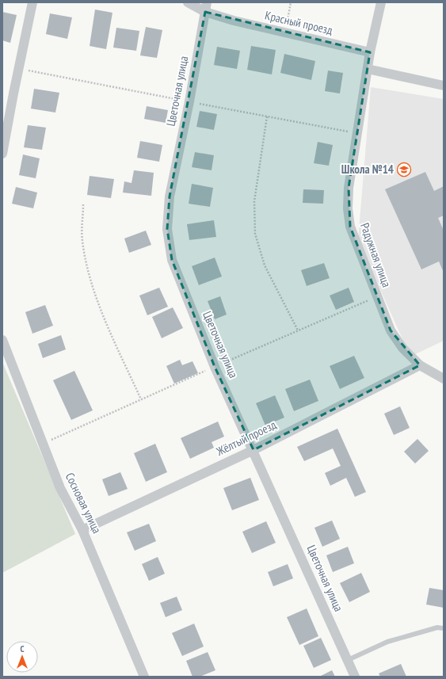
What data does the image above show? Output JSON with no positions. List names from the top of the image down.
{
  "streets": {
    "street": [
      "Красный проезд",
      "Цветочная улица",
      "Радужная улица",
      "Жёлтый проезд",
      "Сосновая улица"
    ]
  },
  "crossings": [
    ["Красный проезд", "Цветочная улица"],
    ["Красный проезд", "Радужная улица"],
    ["Цветочная улица", "Жёлтый проезд"],
    ["Радужная улица", "Жёлтый проезд"],
    ["Жёлтый проезд", "Сосновая улица"]
  ],
  "places": {
    "school or university": ["Школа №14"]
  },
  "north": "top"
}
